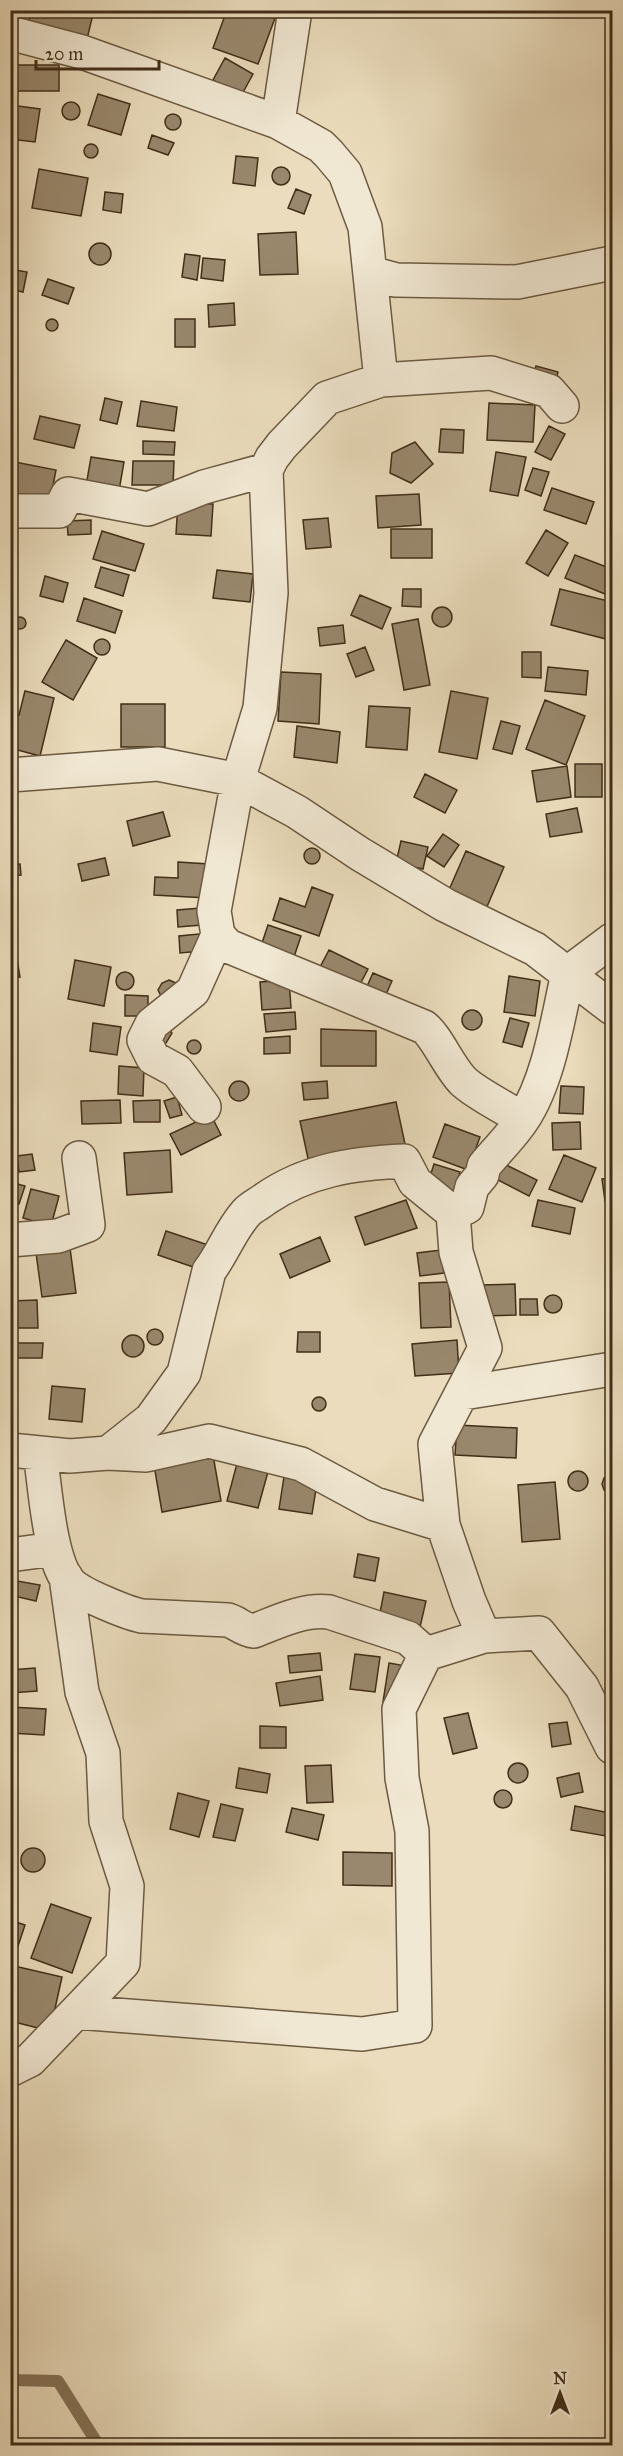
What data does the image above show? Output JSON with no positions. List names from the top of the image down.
{
  "scale_bar": "20 m",
  "north": "top"
}
